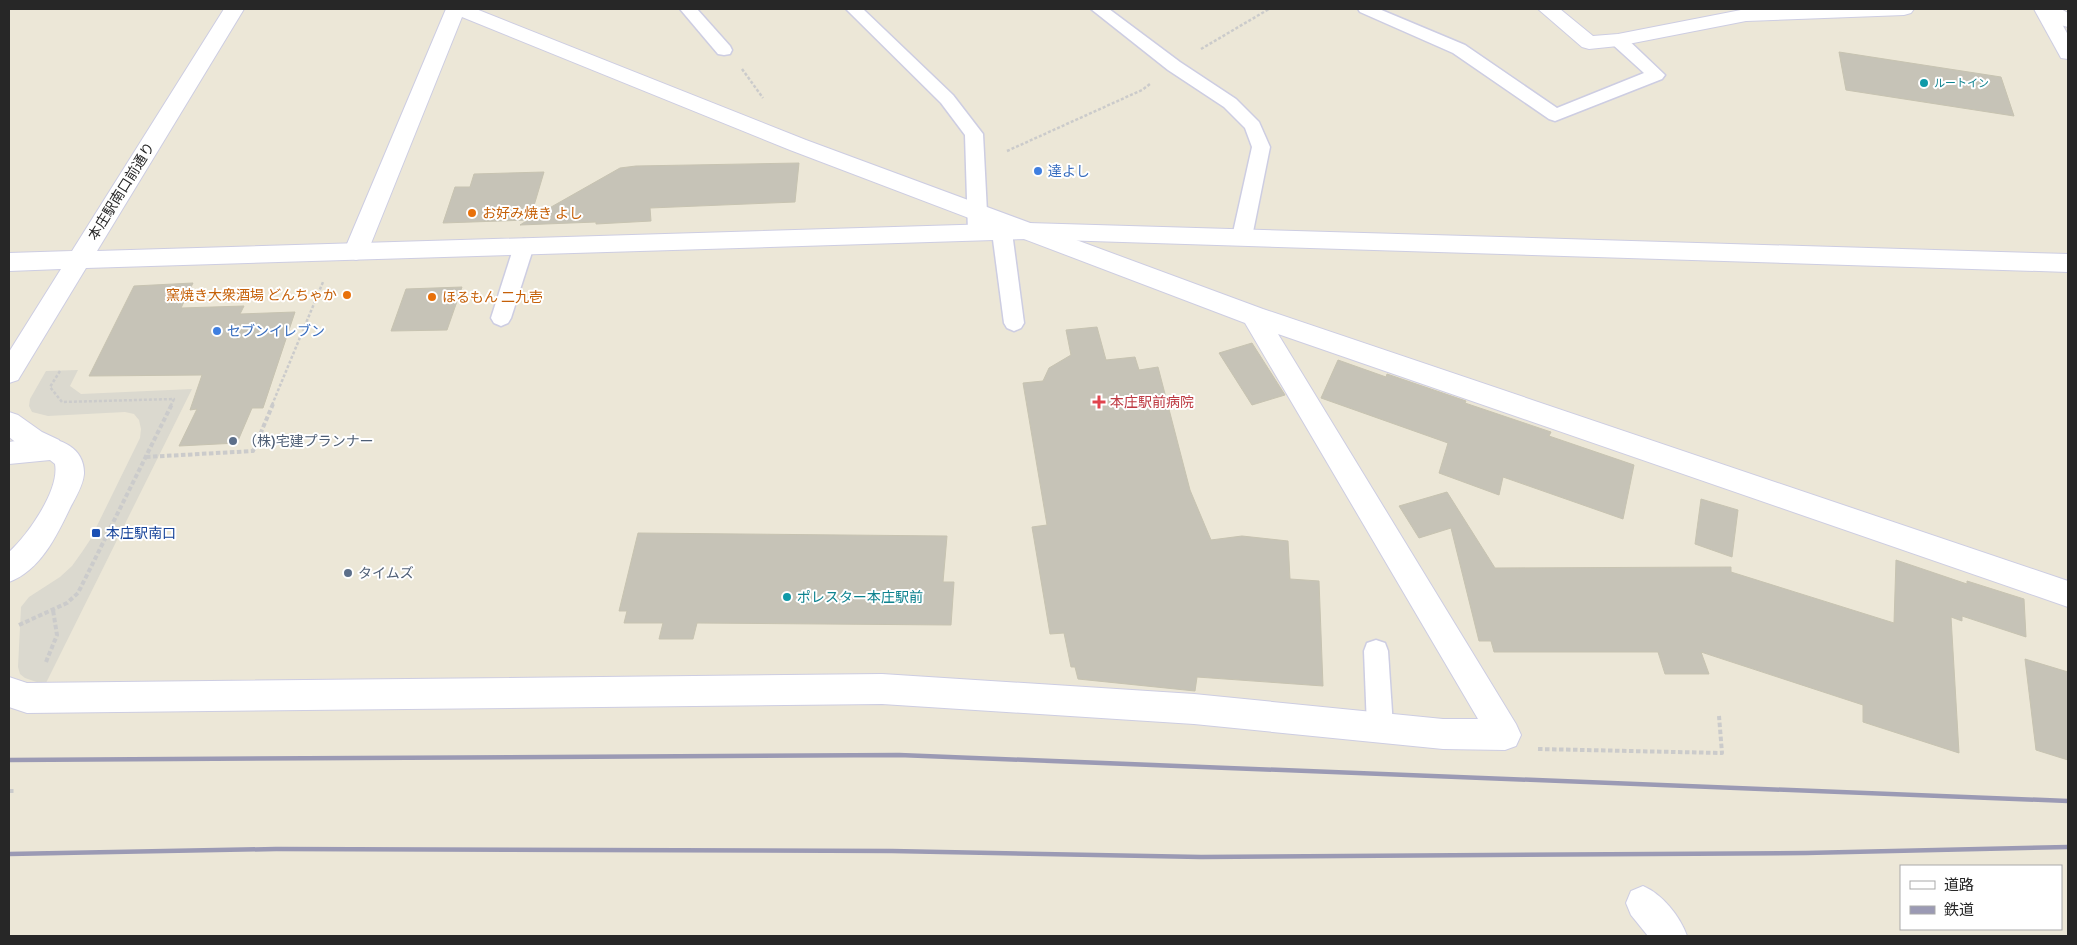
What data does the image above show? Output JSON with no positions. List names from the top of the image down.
{
  "streets": {
    "street": ["本庄駅南口前通り"]
  },
  "places": {
    "other": [
      "ルートイン",
      "達よし",
      "お好み焼き よし",
      "窯焼き大衆酒場 どんちゃか",
      "ほるもん 二九壱",
      "セブンイレブン",
      "（株)宅建プランナー",
      "タイムズ",
      "ポレスター本庄駅前"
    ],
    "health": ["本庄駅前病院"],
    "transit": ["本庄駅南口"]
  },
  "legend": ["道路", "鉄道"]
}
